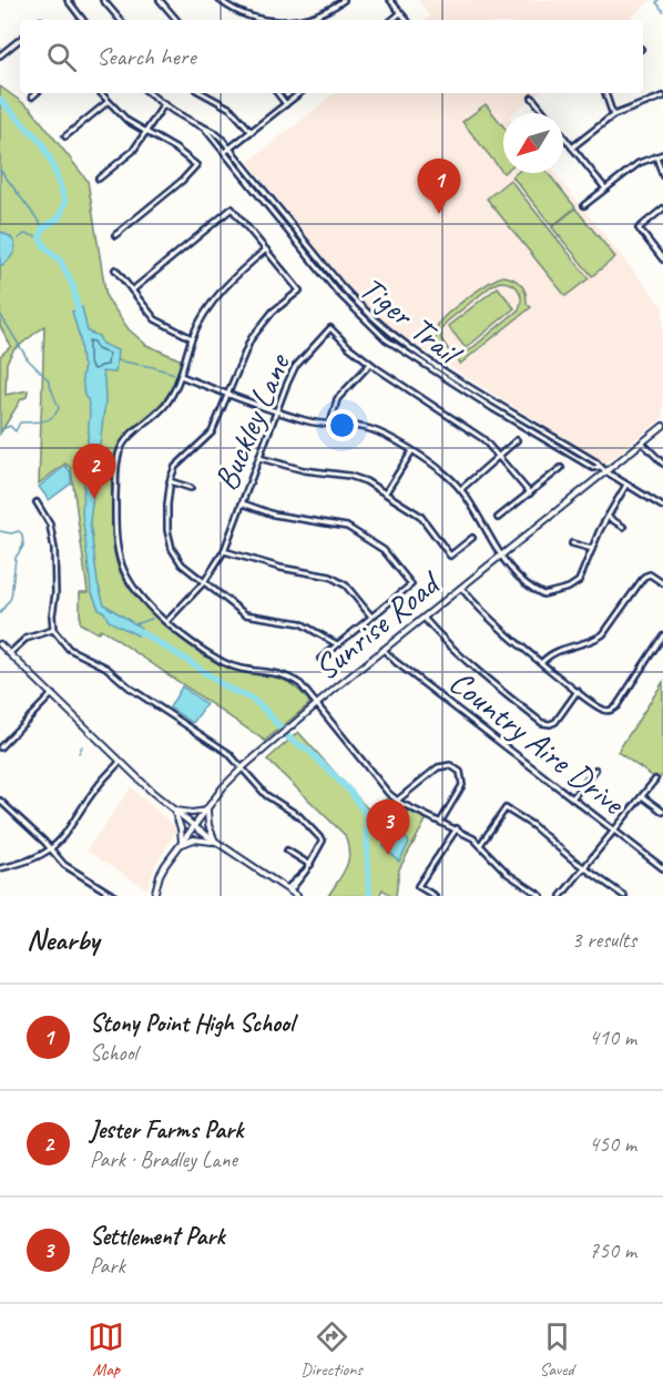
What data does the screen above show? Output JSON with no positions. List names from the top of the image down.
{
  "streets": {
    "main road": ["Sunrise Road"],
    "street": ["Tiger Trail", "Buckley Lane", "Country Aire Drive"]
  },
  "crossings": [
    ["Tiger Trail", "Sunrise Road"],
    ["Sunrise Road", "Country Aire Drive"]
  ],
  "north": "bottom left",
  "page": {
    "search": "Search here",
    "pins": ["1", "2", "3"],
    "heading": ["Nearby", "3 results"],
    "list": [
      {
        "mark": "1",
        "name": "Stony Point High School",
        "note": "School",
        "value": "410 m"
      },
      {
        "mark": "2",
        "name": "Jester Farms Park",
        "note": "Park · Bradley Lane",
        "value": "450 m"
      },
      {
        "mark": "3",
        "name": "Settlement Park",
        "note": "Park",
        "value": "750 m"
      }
    ],
    "nav": ["Map", "Directions", "Saved"]
  }
}
